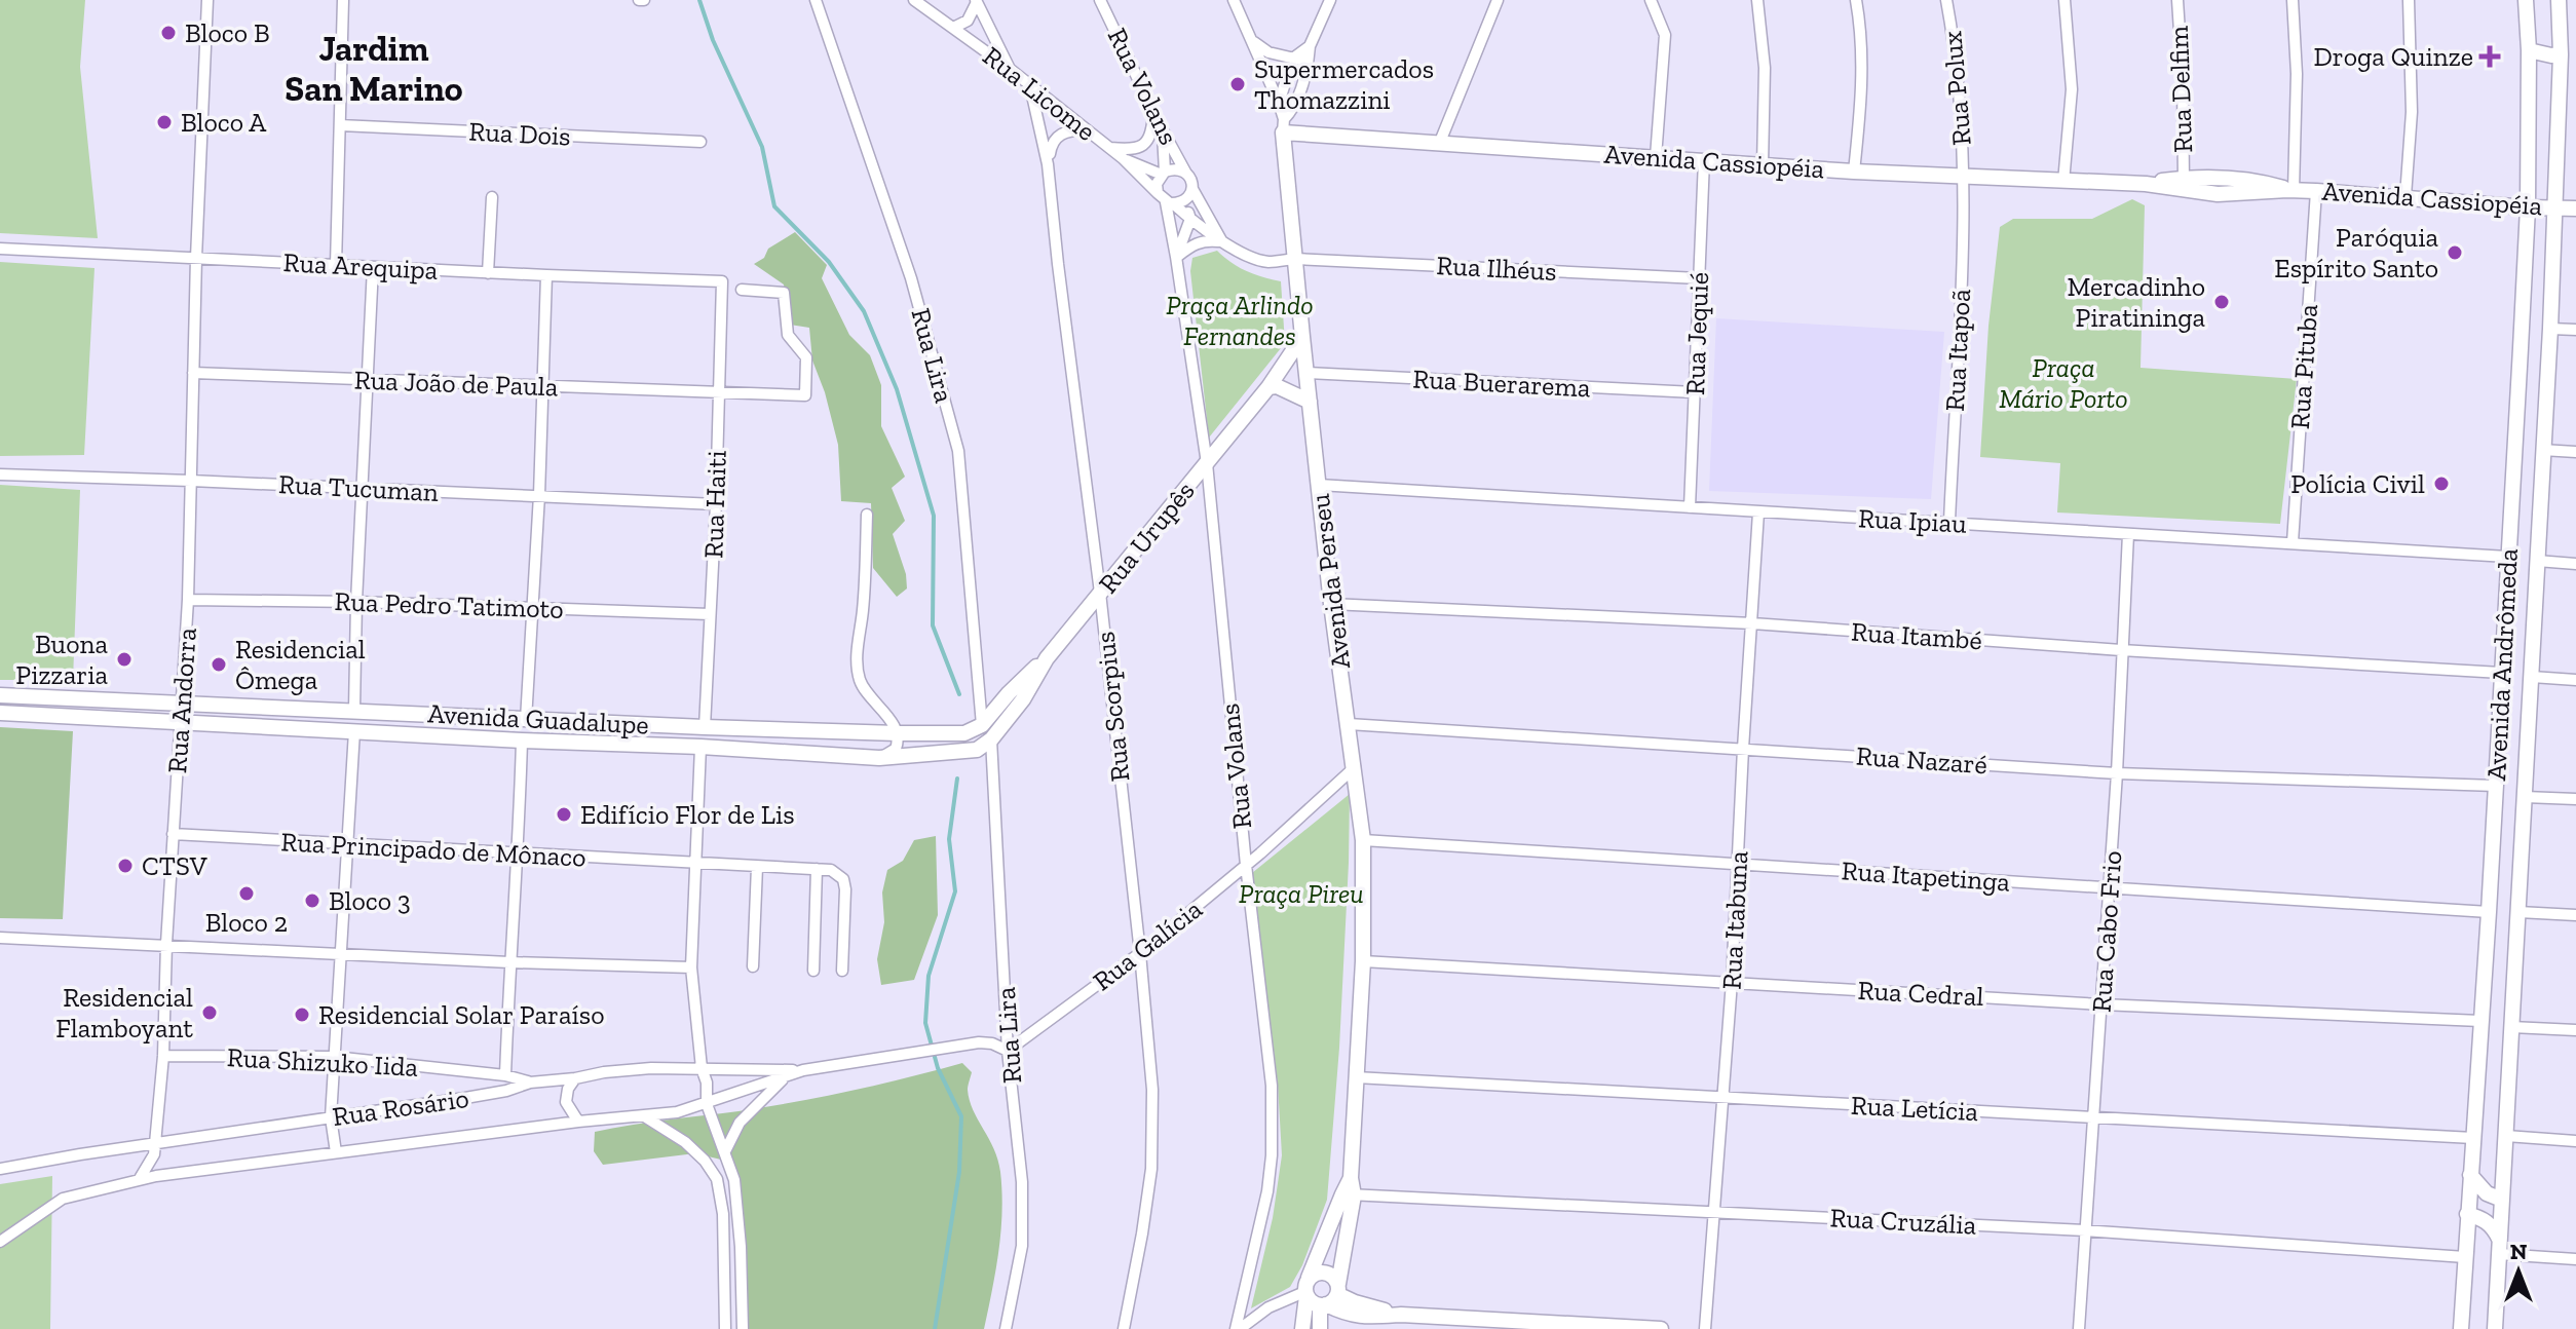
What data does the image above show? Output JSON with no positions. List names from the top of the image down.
{
  "streets": {
    "street": [
      "Rua Volans",
      "Rua Polux",
      "Rua Delfim",
      "Rua Licome",
      "Rua Dois",
      "Avenida Cassiopéia",
      "Rua Arequipa",
      "Rua Ilhéus",
      "Rua Jequié",
      "Rua Itapoã",
      "Rua Lira",
      "Rua Pituba",
      "Rua João de Paula",
      "Rua Buerarema",
      "Rua Tucuman",
      "Rua Haiti",
      "Rua Ipiau",
      "Rua Urupês",
      "Avenida Perseu",
      "Rua Pedro Tatimoto",
      "Rua Itambé",
      "Avenida Andrômeda",
      "Rua Andorra",
      "Rua Scorpius",
      "Avenida Guadalupe",
      "Rua Nazaré",
      "Rua Principado de Mônaco",
      "Rua Itapetinga",
      "Rua Itabuna",
      "Rua Cabo Frio",
      "Rua Galícia",
      "Rua Cedral",
      "Rua Shizuko Iida",
      "Rua Rosário",
      "Rua Letícia",
      "Rua Cruzália"
    ]
  },
  "crossings": [
    ["Rua Volans", "Rua Licome"],
    ["Rua Volans", "Rua Urupês"],
    ["Rua Volans", "Rua Galícia"],
    ["Rua Polux", "Avenida Cassiopéia"],
    ["Rua Polux", "Rua Itapoã"],
    ["Rua Delfim", "Avenida Cassiopéia"],
    ["Rua Licome", "Rua Scorpius"],
    ["Avenida Cassiopéia", "Rua Jequié"],
    ["Avenida Cassiopéia", "Rua Itapoã"],
    ["Avenida Cassiopéia", "Rua Pituba"],
    ["Avenida Cassiopéia", "Avenida Perseu"],
    ["Avenida Cassiopéia", "Avenida Andrômeda"],
    ["Rua Arequipa", "Rua Haiti"],
    ["Rua Arequipa", "Rua Andorra"],
    ["Rua Ilhéus", "Rua Jequié"],
    ["Rua Ilhéus", "Avenida Perseu"],
    ["Rua Jequié", "Rua Buerarema"],
    ["Rua Jequié", "Rua Ipiau"],
    ["Rua Itapoã", "Rua Ipiau"],
    ["Rua Lira", "Rua Urupês"],
    ["Rua Lira", "Avenida Guadalupe"],
    ["Rua Lira", "Rua Galícia"],
    ["Rua Lira", "Rua Rosário"],
    ["Rua Pituba", "Rua Ipiau"],
    ["Rua João de Paula", "Rua Haiti"],
    ["Rua João de Paula", "Rua Andorra"],
    ["Rua Buerarema", "Avenida Perseu"],
    ["Rua Tucuman", "Rua Haiti"],
    ["Rua Tucuman", "Rua Andorra"],
    ["Rua Haiti", "Rua Pedro Tatimoto"],
    ["Rua Haiti", "Avenida Guadalupe"],
    ["Rua Ipiau", "Avenida Perseu"],
    ["Rua Ipiau", "Avenida Andrômeda"],
    ["Rua Ipiau", "Rua Itabuna"],
    ["Rua Ipiau", "Rua Cabo Frio"],
    ["Rua Urupês", "Avenida Perseu"],
    ["Rua Urupês", "Rua Scorpius"],
    ["Rua Urupês", "Avenida Guadalupe"],
    ["Avenida Perseu", "Rua Itambé"],
    ["Avenida Perseu", "Rua Nazaré"],
    ["Avenida Perseu", "Rua Itapetinga"],
    ["Avenida Perseu", "Rua Galícia"],
    ["Avenida Perseu", "Rua Cedral"],
    ["Avenida Perseu", "Rua Letícia"],
    ["Avenida Perseu", "Rua Cruzália"],
    ["Rua Pedro Tatimoto", "Rua Andorra"],
    ["Rua Itambé", "Avenida Andrômeda"],
    ["Rua Itambé", "Rua Itabuna"],
    ["Rua Itambé", "Rua Cabo Frio"],
    ["Avenida Andrômeda", "Rua Nazaré"],
    ["Avenida Andrômeda", "Rua Itapetinga"],
    ["Avenida Andrômeda", "Rua Cedral"],
    ["Avenida Andrômeda", "Rua Letícia"],
    ["Avenida Andrômeda", "Rua Cruzália"],
    ["Rua Andorra", "Avenida Guadalupe"],
    ["Rua Andorra", "Rua Principado de Mônaco"],
    ["Rua Andorra", "Rua Shizuko Iida"],
    ["Rua Andorra", "Rua Rosário"],
    ["Rua Scorpius", "Rua Galícia"],
    ["Rua Nazaré", "Rua Itabuna"],
    ["Rua Nazaré", "Rua Cabo Frio"],
    ["Rua Itapetinga", "Rua Itabuna"],
    ["Rua Itapetinga", "Rua Cabo Frio"],
    ["Rua Itabuna", "Rua Cedral"],
    ["Rua Itabuna", "Rua Letícia"],
    ["Rua Itabuna", "Rua Cruzália"],
    ["Rua Cabo Frio", "Rua Cedral"],
    ["Rua Cabo Frio", "Rua Letícia"],
    ["Rua Cabo Frio", "Rua Cruzália"],
    ["Rua Galícia", "Rua Rosário"],
    ["Rua Shizuko Iida", "Rua Rosário"]
  ],
  "districts": ["Jardim San Marino"],
  "parks": ["Praça Arlindo Fernandes", "Praça Mário Porto", "Praça Pireu"],
  "places": {
    "other": [
      "Bloco B",
      "Supermercados Thomazzini",
      "Bloco A",
      "Paróquia Espírito Santo",
      "Mercadinho Piratininga",
      "Polícia Civil",
      "Buona Pizzaria",
      "Residencial Ômega",
      "Edifício Flor de Lis",
      "CTSV",
      "Bloco 2",
      "Bloco 3",
      "Residencial Flamboyant",
      "Residencial Solar Paraíso"
    ],
    "health": ["Droga Quinze"]
  },
  "north": "top"
}
